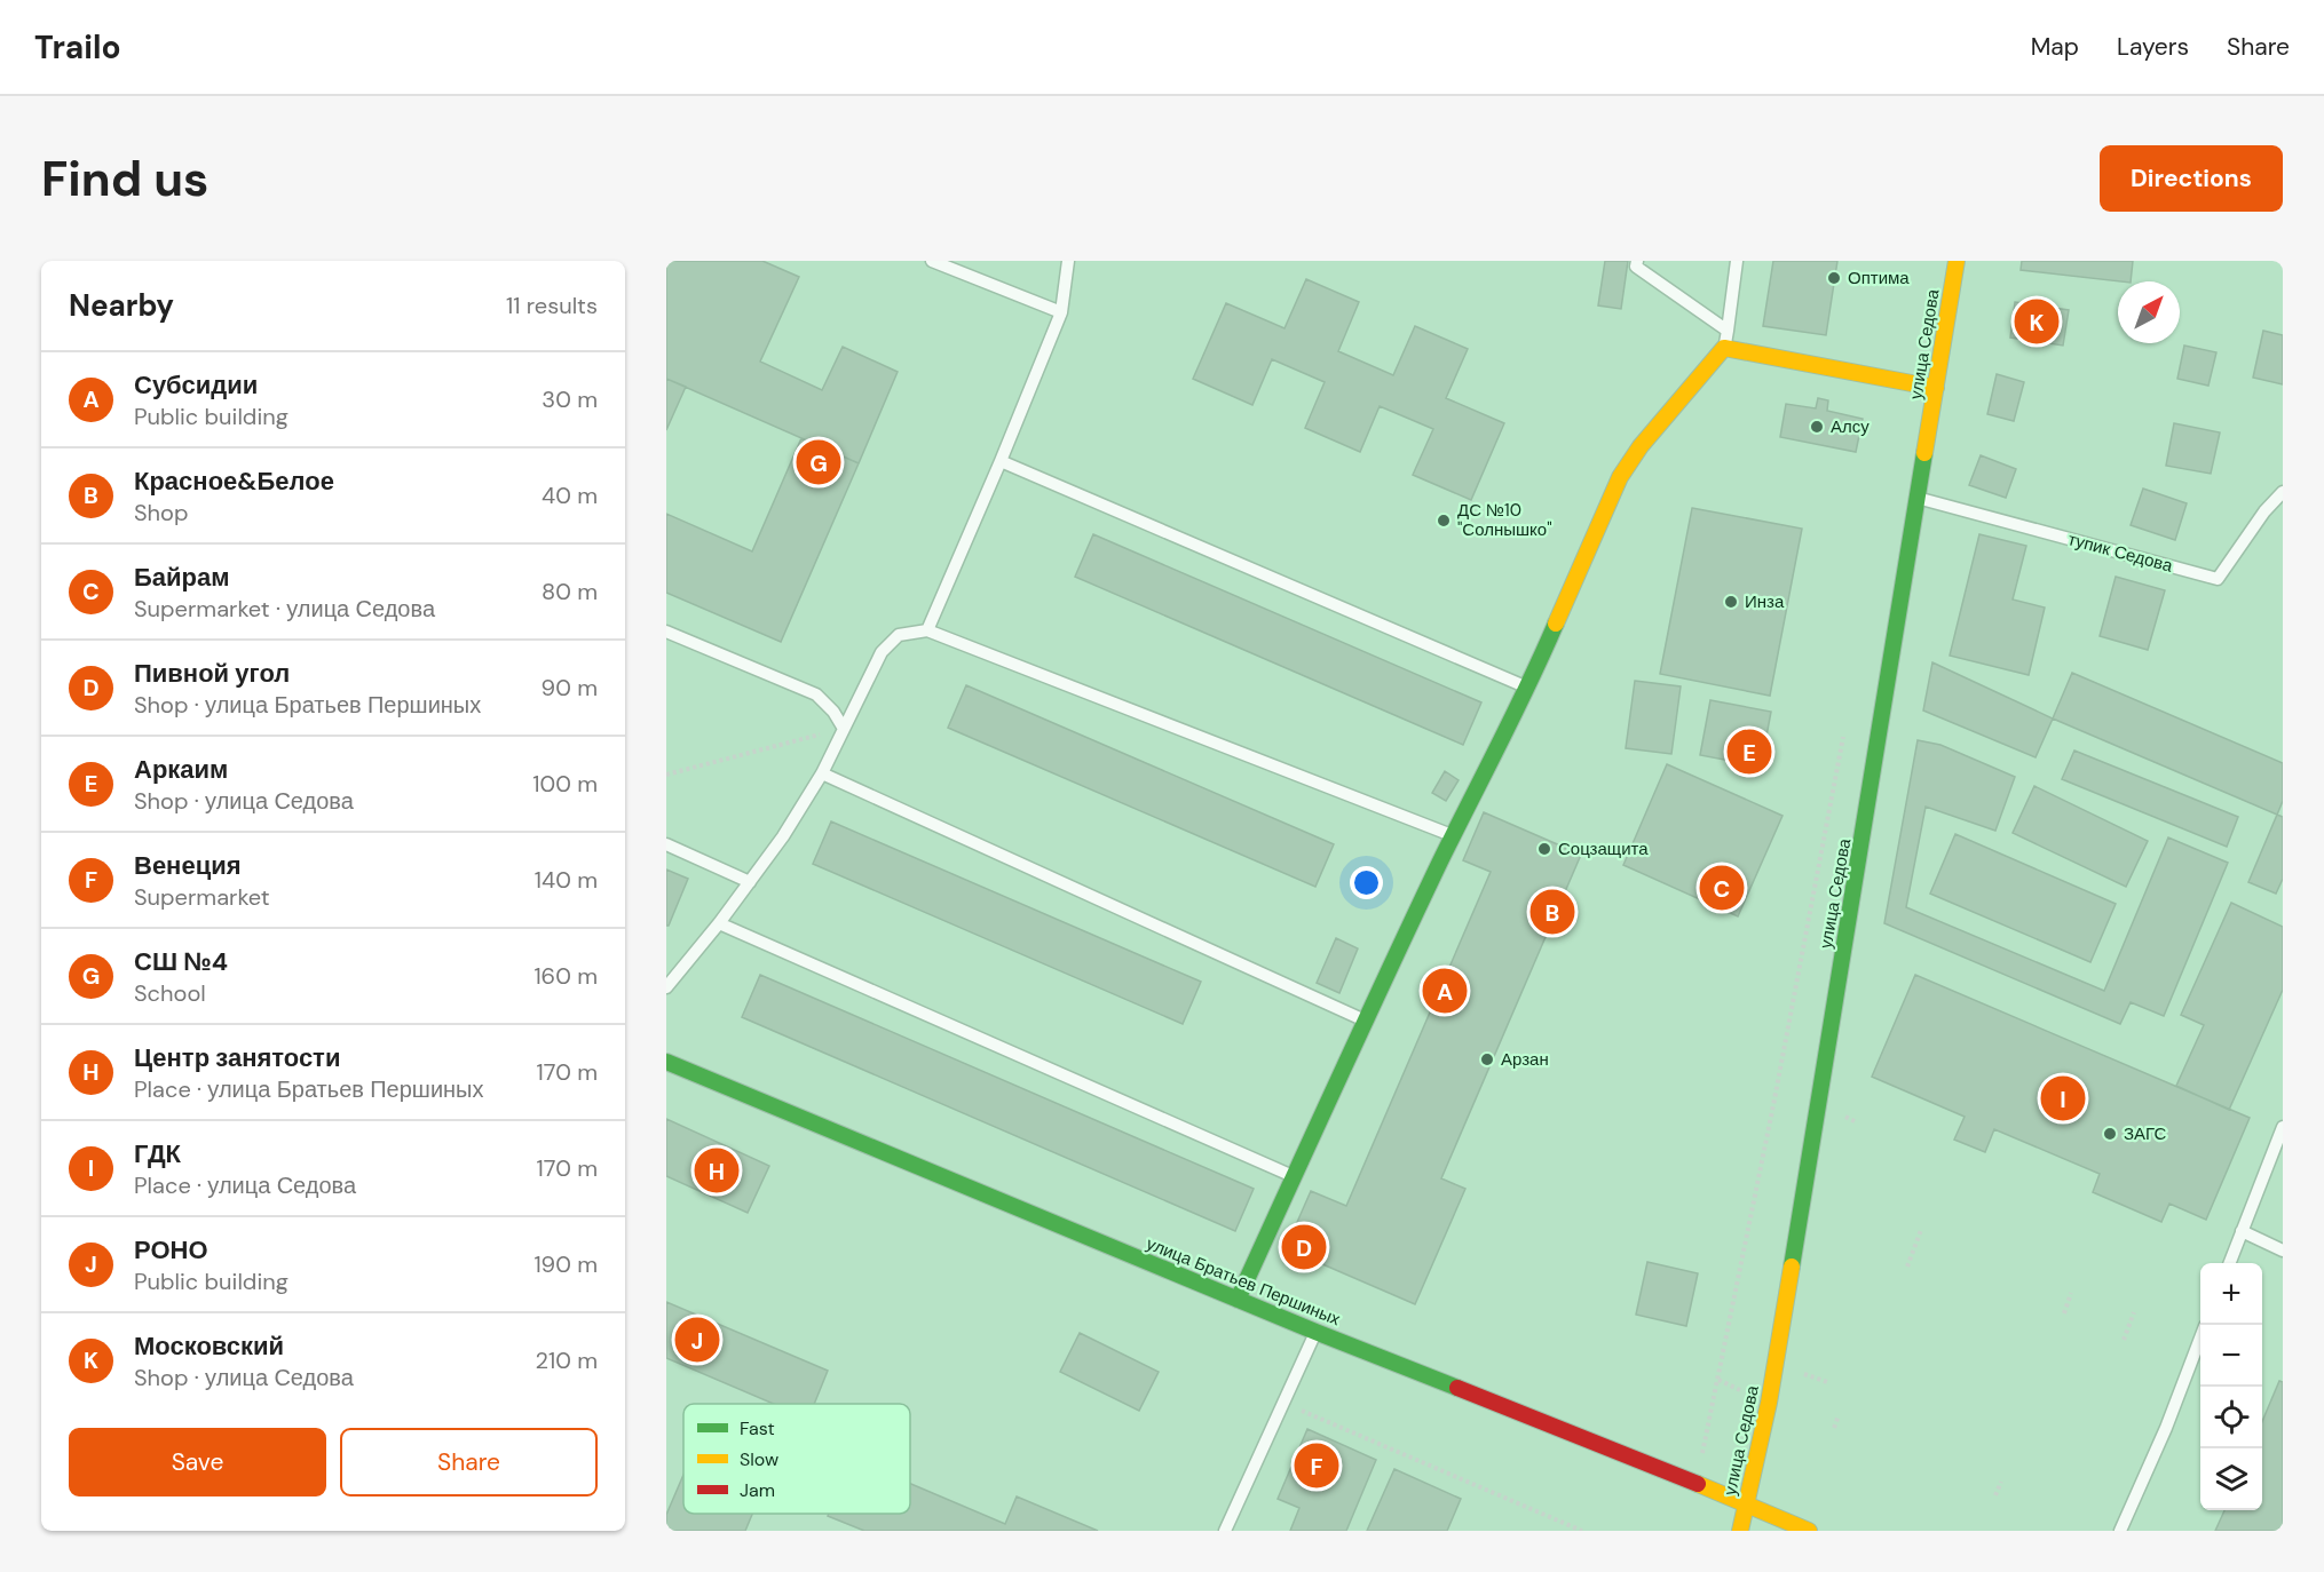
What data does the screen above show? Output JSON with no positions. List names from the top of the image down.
{
  "streets": {
    "street": ["улица Седова", "улица Братьев Першиных"],
    "lane": ["тупик Седова"]
  },
  "crossings": [
    ["улица Седова", "тупик Седова"],
    ["улица Седова", "улица Братьев Першиных"]
  ],
  "places": [
    "Оптима",
    "Алсу",
    "ДС №10 \"Солнышко\"",
    "Инза",
    "Соцзащита",
    "Арзан",
    "ЗАГС"
  ],
  "legend": ["Fast", "Slow", "Jam"],
  "north": "top right",
  "page": {
    "header": "Trailo",
    "nav": ["Map", "Layers", "Share"],
    "buttons": [
      "Directions",
      ["Save", "Share"]
    ],
    "title": "Find us",
    "heading": ["Nearby", "11 results"],
    "pins": [
      "K",
      "G",
      "E",
      "C",
      "B",
      "A",
      "I",
      "H",
      "D",
      "J",
      "F"
    ],
    "list": [
      {
        "mark": "A",
        "name": "Субсидии",
        "note": "Public building",
        "value": "30 m"
      },
      {
        "mark": "B",
        "name": "Красное&Белое",
        "note": "Shop",
        "value": "40 m"
      },
      {
        "mark": "C",
        "name": "Байрам",
        "note": "Supermarket · улица Седова",
        "value": "80 m"
      },
      {
        "mark": "D",
        "name": "Пивной угол",
        "note": "Shop · улица Братьев Першиных",
        "value": "90 m"
      },
      {
        "mark": "E",
        "name": "Аркаим",
        "note": "Shop · улица Седова",
        "value": "100 m"
      },
      {
        "mark": "F",
        "name": "Венеция",
        "note": "Supermarket",
        "value": "140 m"
      },
      {
        "mark": "G",
        "name": "СШ №4",
        "note": "School",
        "value": "160 m"
      },
      {
        "mark": "H",
        "name": "Центр занятости",
        "note": "Place · улица Братьев Першиных",
        "value": "170 m"
      },
      {
        "mark": "I",
        "name": "ГДК",
        "note": "Place · улица Седова",
        "value": "170 m"
      },
      {
        "mark": "J",
        "name": "РОНО",
        "note": "Public building",
        "value": "190 m"
      },
      {
        "mark": "K",
        "name": "Московский",
        "note": "Shop · улица Седова",
        "value": "210 m"
      }
    ],
    "map_buttons": ["+", "−"]
  }
}
